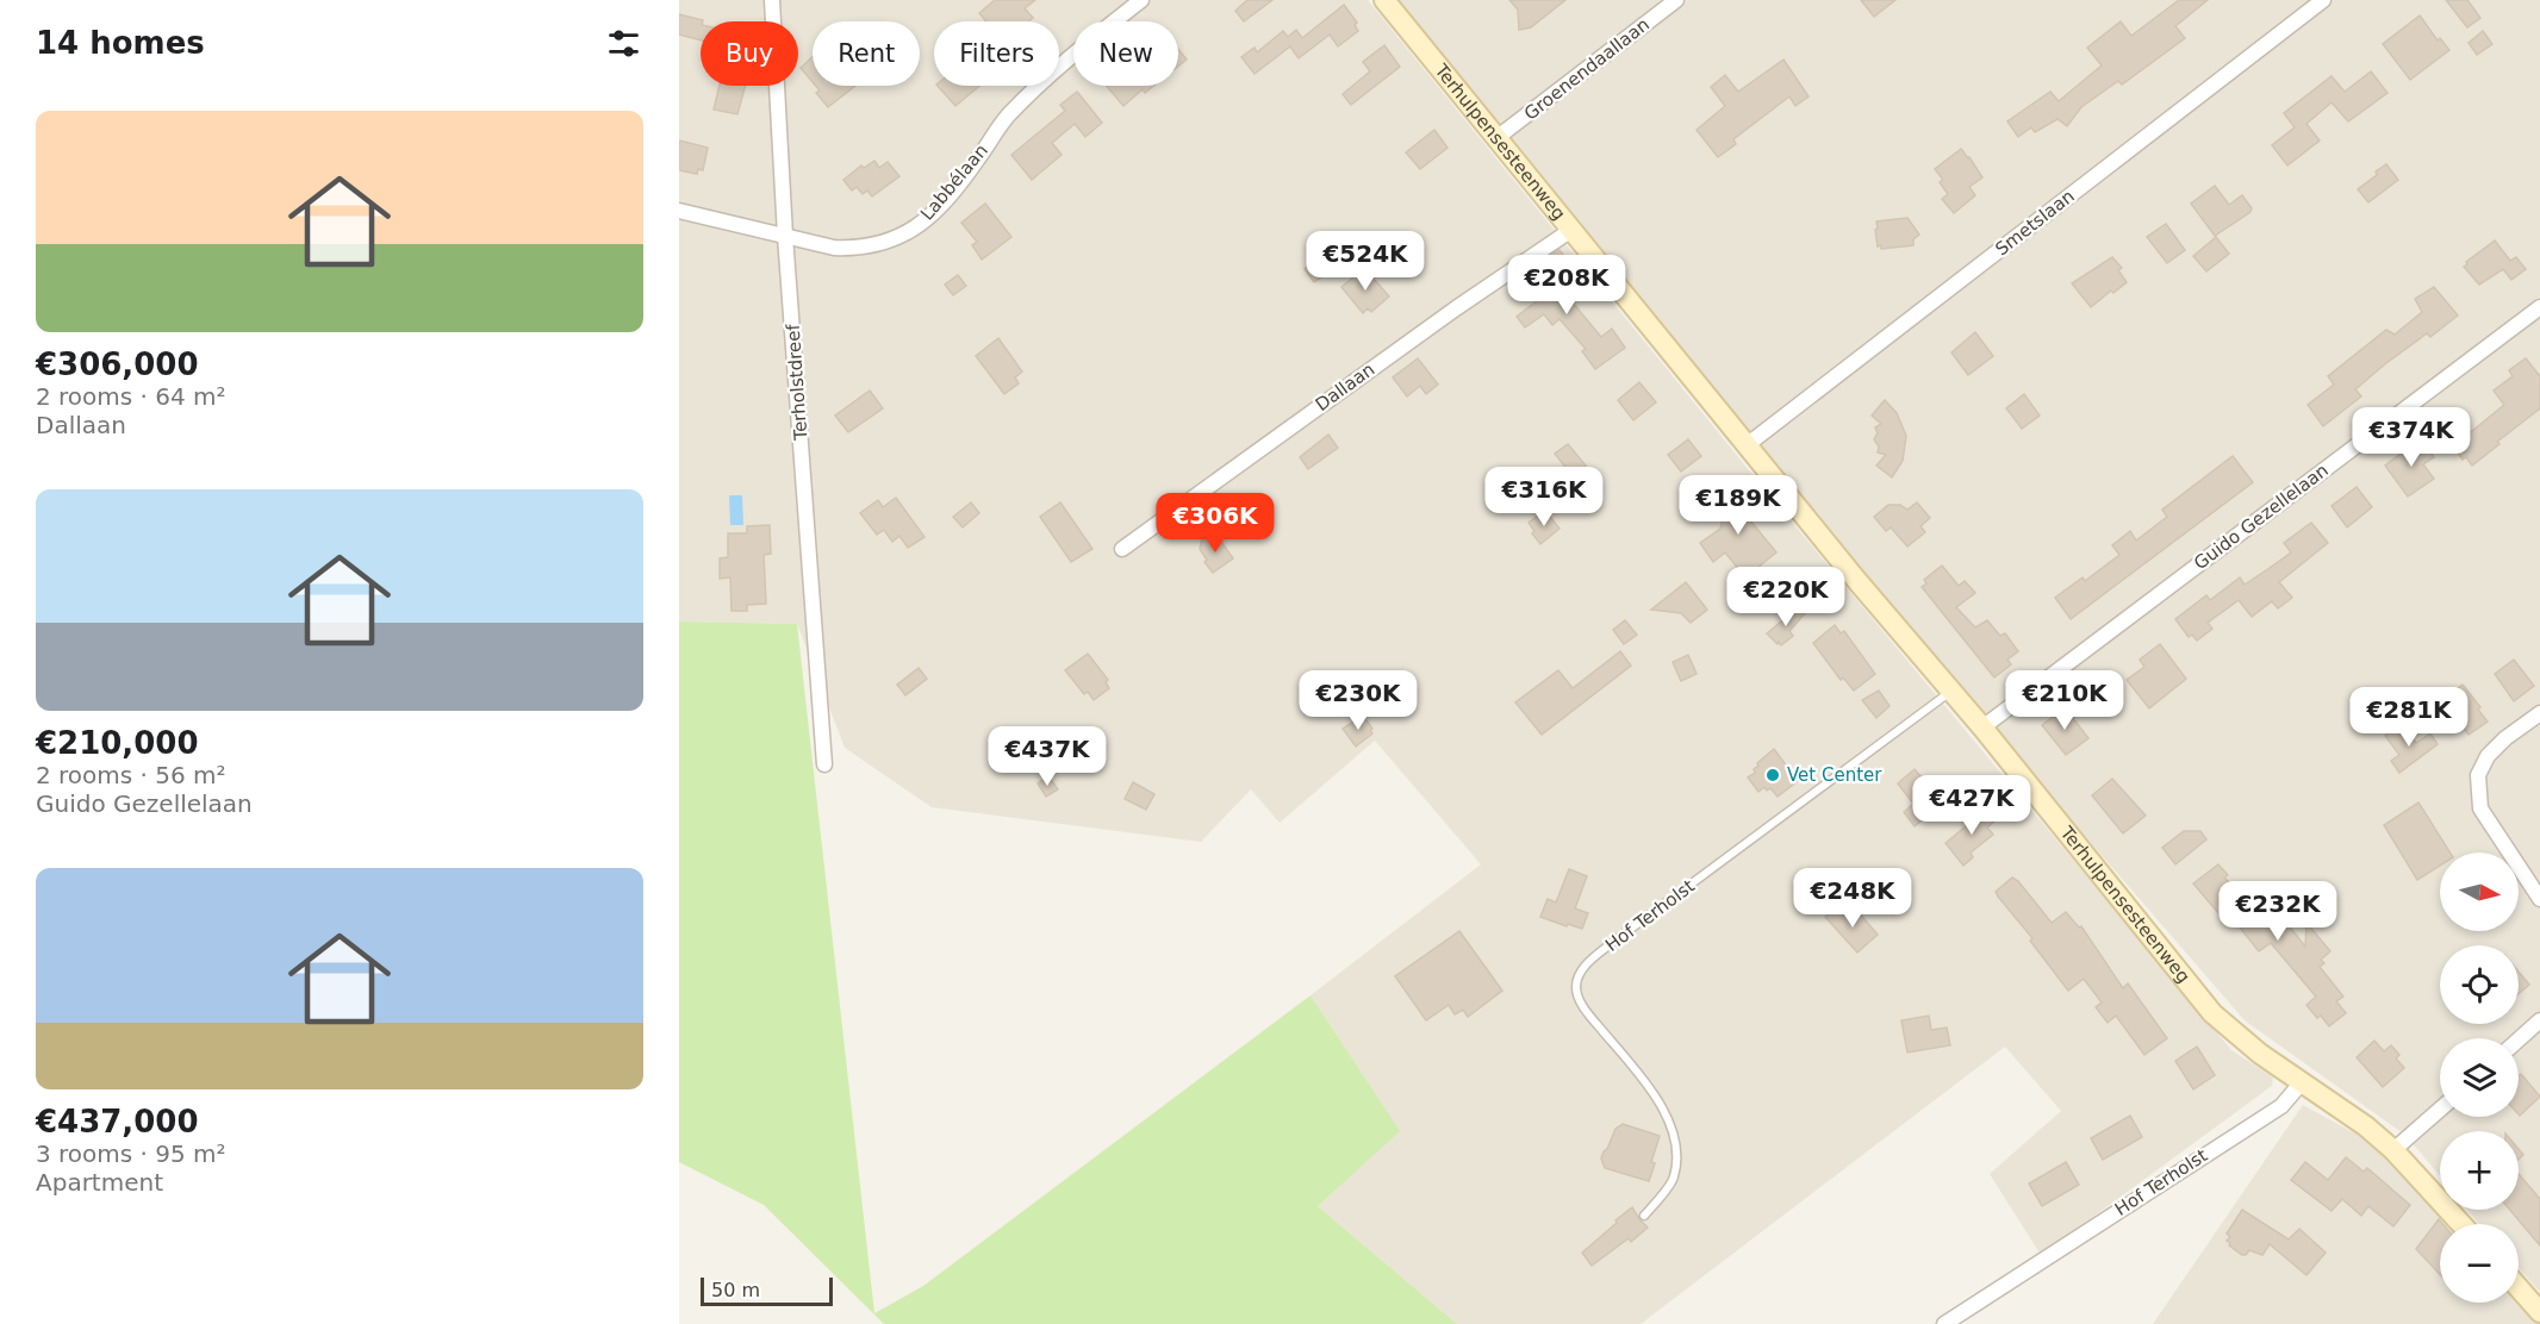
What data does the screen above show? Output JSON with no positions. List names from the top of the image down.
{
  "streets": {
    "main road": ["Terhulpensesteenweg"],
    "street": [
      "Groenendaallaan",
      "Labbélaan",
      "Smetslaan",
      "Terholstdreef",
      "Dallaan",
      "Guido Gezellelaan",
      "Hof Terholst"
    ]
  },
  "crossings": [
    ["Groenendaallaan", "Terhulpensesteenweg"],
    ["Terhulpensesteenweg", "Smetslaan"],
    ["Terhulpensesteenweg", "Dallaan"],
    ["Terhulpensesteenweg", "Guido Gezellelaan"],
    ["Terhulpensesteenweg", "Hof Terholst"],
    ["Labbélaan", "Terholstdreef"]
  ],
  "places": ["Vet Center"],
  "scale_bar": "50 m",
  "north": "right",
  "page": {
    "heading": "14 homes",
    "chip": [
      "Buy",
      "Rent",
      "Filters",
      "New"
    ],
    "list": [
      {
        "name": "€306,000",
        "note": "2 rooms · 64 m² · Dallaan"
      },
      {
        "name": "€210,000",
        "note": "2 rooms · 56 m² · Guido Gezellelaan"
      },
      {
        "name": "€437,000",
        "note": "3 rooms · 95 m² · Apartment"
      }
    ],
    "price": [
      "€524K",
      "€208K",
      "€374K",
      "€316K",
      "€189K",
      "€306K",
      "€220K",
      "€230K",
      "€210K",
      "€281K",
      "€437K",
      "€427K",
      "€248K",
      "€232K"
    ],
    "map_buttons": ["+", "−"],
    "scale": "50 m"
  }
}
